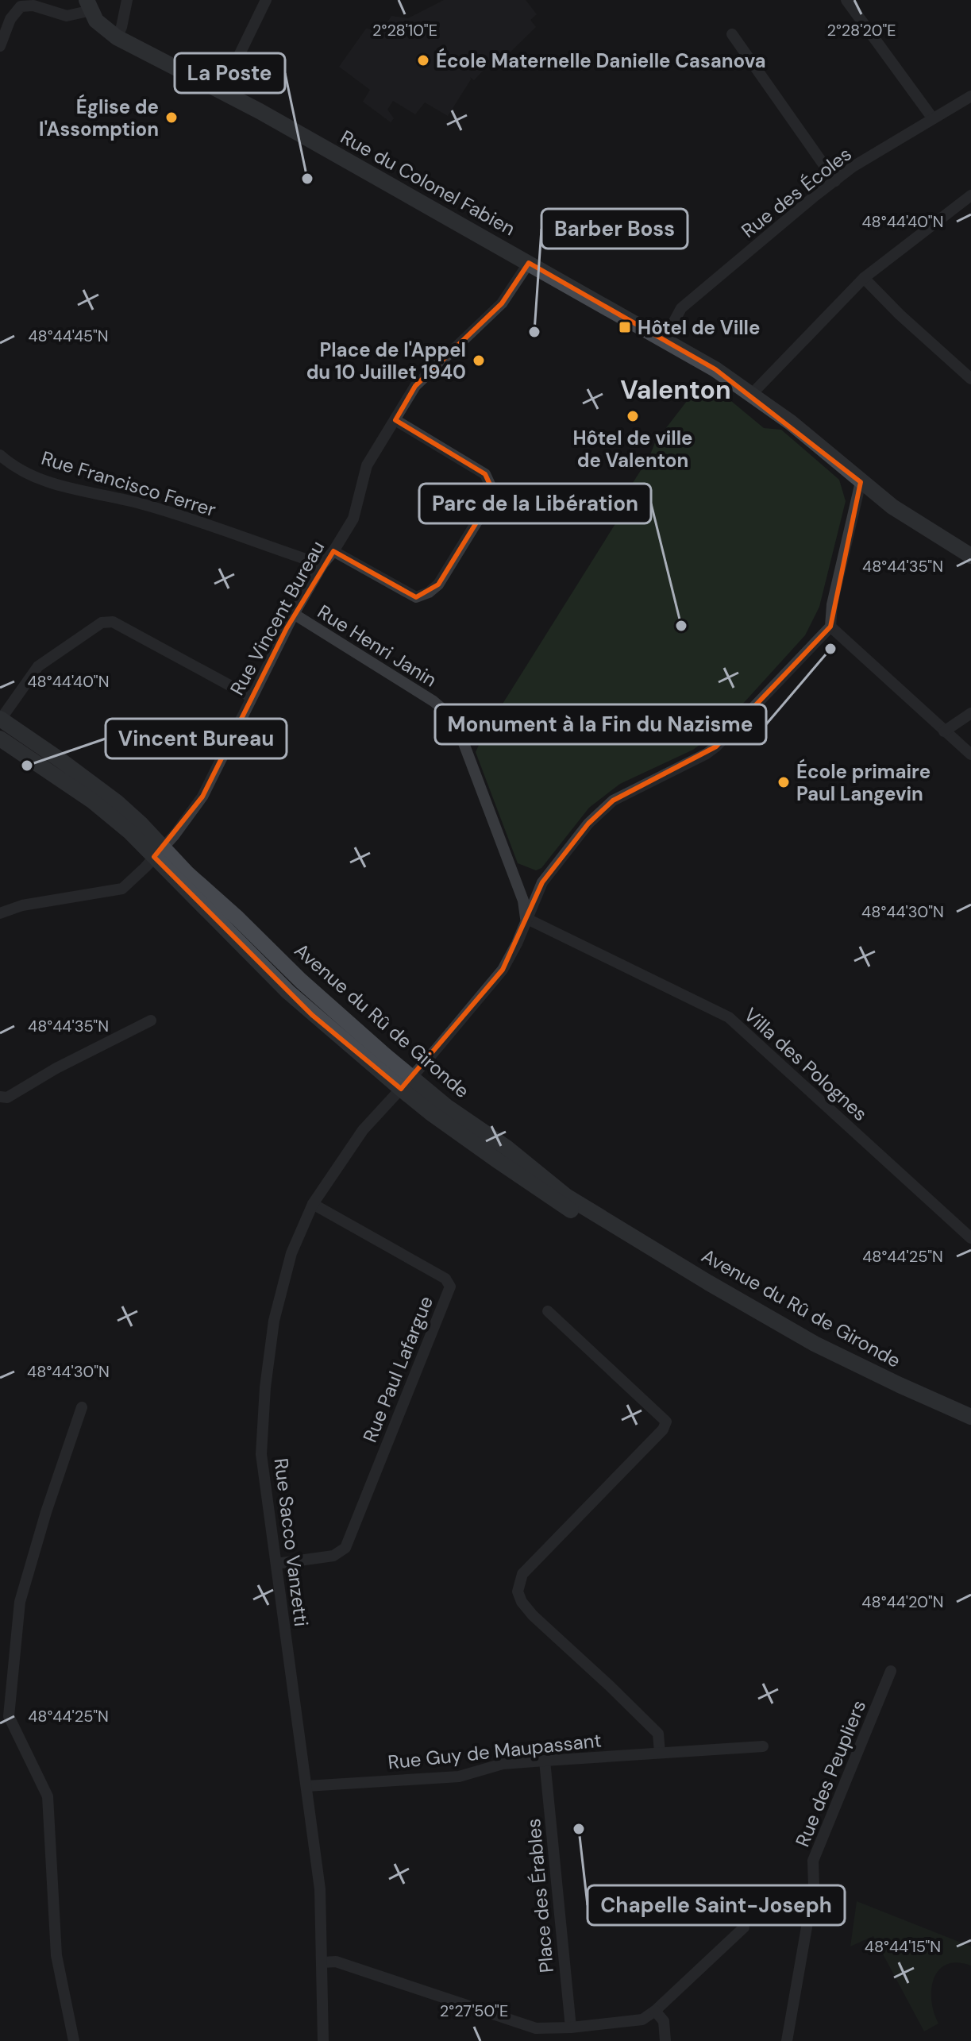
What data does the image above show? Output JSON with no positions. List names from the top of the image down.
{
  "streets": {
    "main road": ["Rue du Colonel Fabien", "Avenue du Rû de Gironde"],
    "street": [
      "Rue des Écoles",
      "Rue Francisco Ferrer",
      "Rue Vincent Bureau",
      "Rue Henri Janin",
      "Villa des Polognes",
      "Rue Paul Lafargue",
      "Rue Sacco Vanzetti",
      "Rue Guy de Maupassant",
      "Rue des Peupliers",
      "Place des Érables"
    ]
  },
  "crossings": [
    ["Rue du Colonel Fabien", "Rue des Écoles"],
    ["Rue du Colonel Fabien", "Rue Vincent Bureau"],
    ["Rue Francisco Ferrer", "Rue Vincent Bureau"],
    ["Rue Vincent Bureau", "Rue Henri Janin"],
    ["Rue Vincent Bureau", "Avenue du Rû de Gironde"],
    ["Rue Henri Janin", "Villa des Polognes"],
    ["Rue Henri Janin", "Rue Sacco Vanzetti"],
    ["Avenue du Rû de Gironde", "Rue Sacco Vanzetti"],
    ["Villa des Polognes", "Rue Sacco Vanzetti"],
    ["Rue Paul Lafargue", "Rue Sacco Vanzetti"],
    ["Rue Sacco Vanzetti", "Rue Guy de Maupassant"],
    ["Rue Guy de Maupassant", "Place des Érables"]
  ],
  "districts": ["Valenton"],
  "places": {
    "other": [
      "École Maternelle Danielle Casanova",
      "Église de l'Assomption",
      "La Poste",
      "Barber Boss",
      "Place de l'Appel du 10 Juillet 1940",
      "Hôtel de ville de Valenton",
      "Parc de la Libération",
      "Monument à la Fin du Nazisme",
      "Vincent Bureau",
      "École primaire Paul Langevin",
      "Chapelle Saint-Joseph"
    ],
    "transit": ["Hôtel de Ville"]
  },
  "coordinates": [
    "2°28'10\"E",
    "2°28'20\"E",
    "48°44'40\"N",
    "48°44'45\"N",
    "48°44'35\"N",
    "48°44'30\"N",
    "48°44'25\"N",
    "48°44'20\"N",
    "48°44'15\"N",
    "2°27'50\"E"
  ]
}
